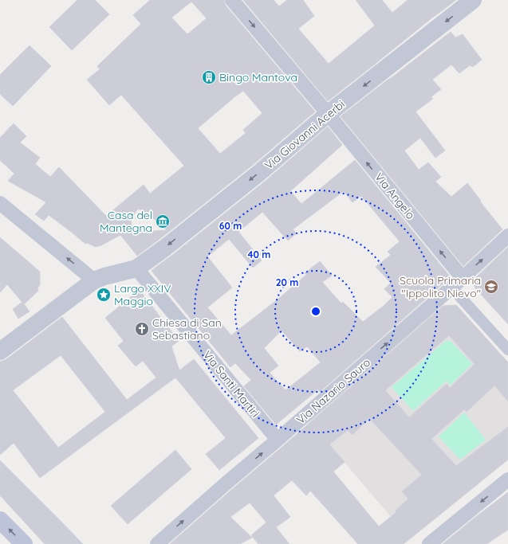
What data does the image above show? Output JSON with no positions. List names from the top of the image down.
{
  "streets": {
    "street": [
      "Via Giovanni Acerbi",
      "Via Angelo",
      "Via Santi Martiri",
      "Via Nazario Sauro"
    ]
  },
  "crossings": [
    ["Via Giovanni Acerbi", "Via Angelo"],
    ["Via Giovanni Acerbi", "Via Santi Martiri"],
    ["Via Angelo", "Via Nazario Sauro"],
    ["Via Santi Martiri", "Via Nazario Sauro"]
  ],
  "one_way": ["Via Giovanni Acerbi", "Via Nazario Sauro"],
  "places": {
    "building": ["Bingo Mantova"],
    "museum": ["Casa del Mantegna"],
    "school or university": ["Scuola Primaria \"Ippolito Nievo\""],
    "place": ["Largo XXIV Maggio"],
    "church": ["Chiesa di San Sebastiano"]
  },
  "rings": ["60 m", "40 m", "20 m"]
}
